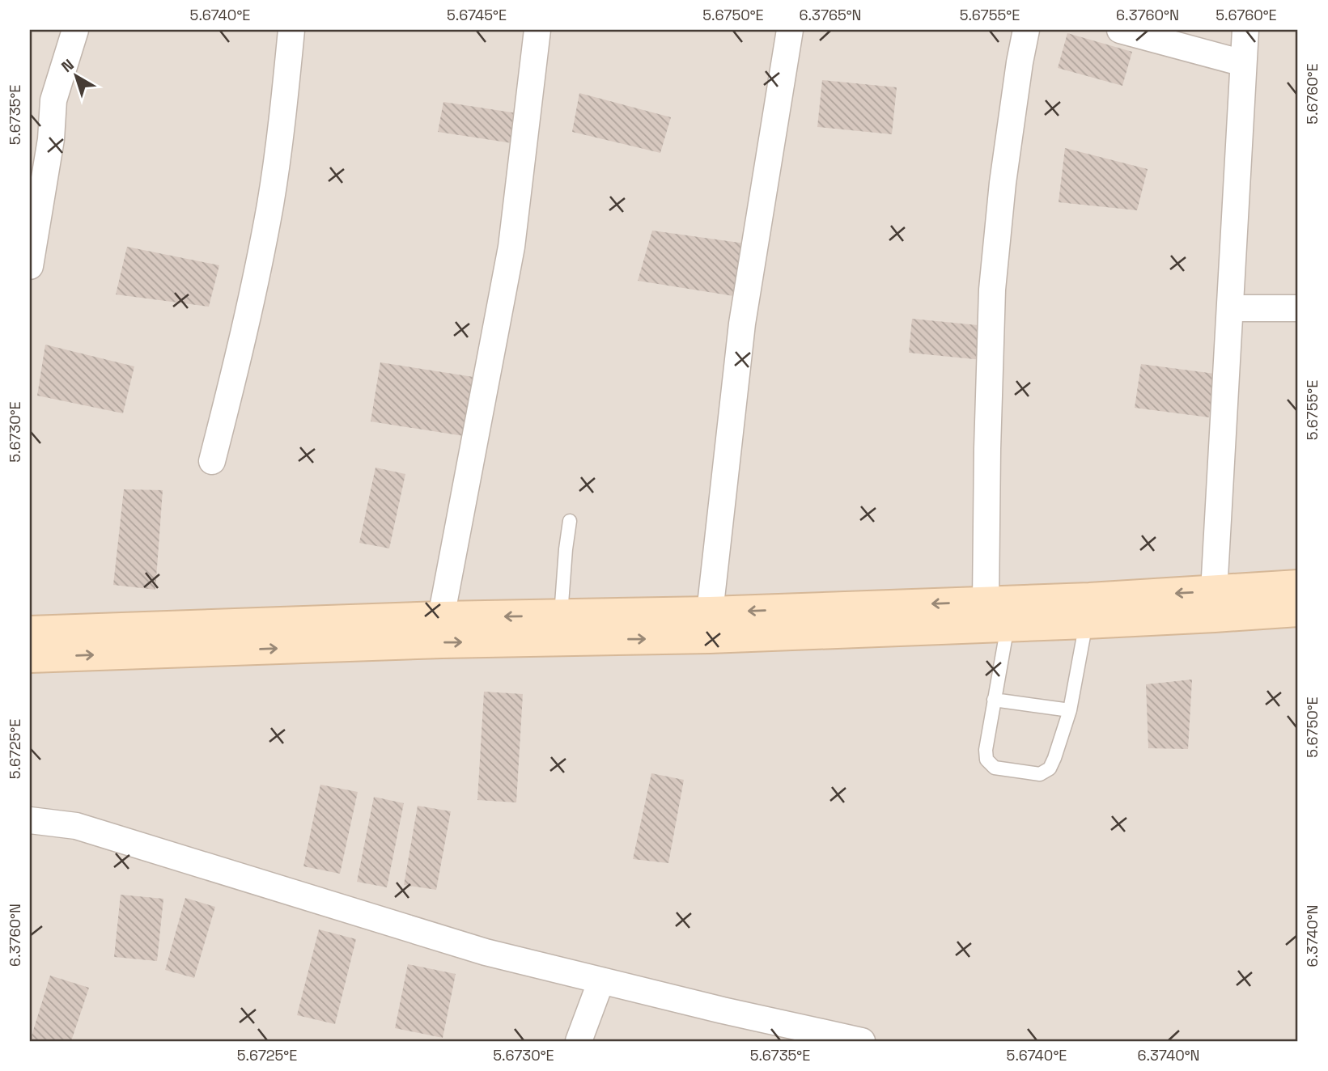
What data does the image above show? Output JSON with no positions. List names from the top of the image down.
{
  "north": "top left",
  "coordinates": [
    "5.6740°E",
    "5.6745°E",
    "5.6750°E",
    "6.3765°N",
    "5.6755°E",
    "6.3760°N",
    "5.6760°E",
    "5.6735°E",
    "5.6730°E",
    "5.6725°E",
    "6.3740°N"
  ]
}
